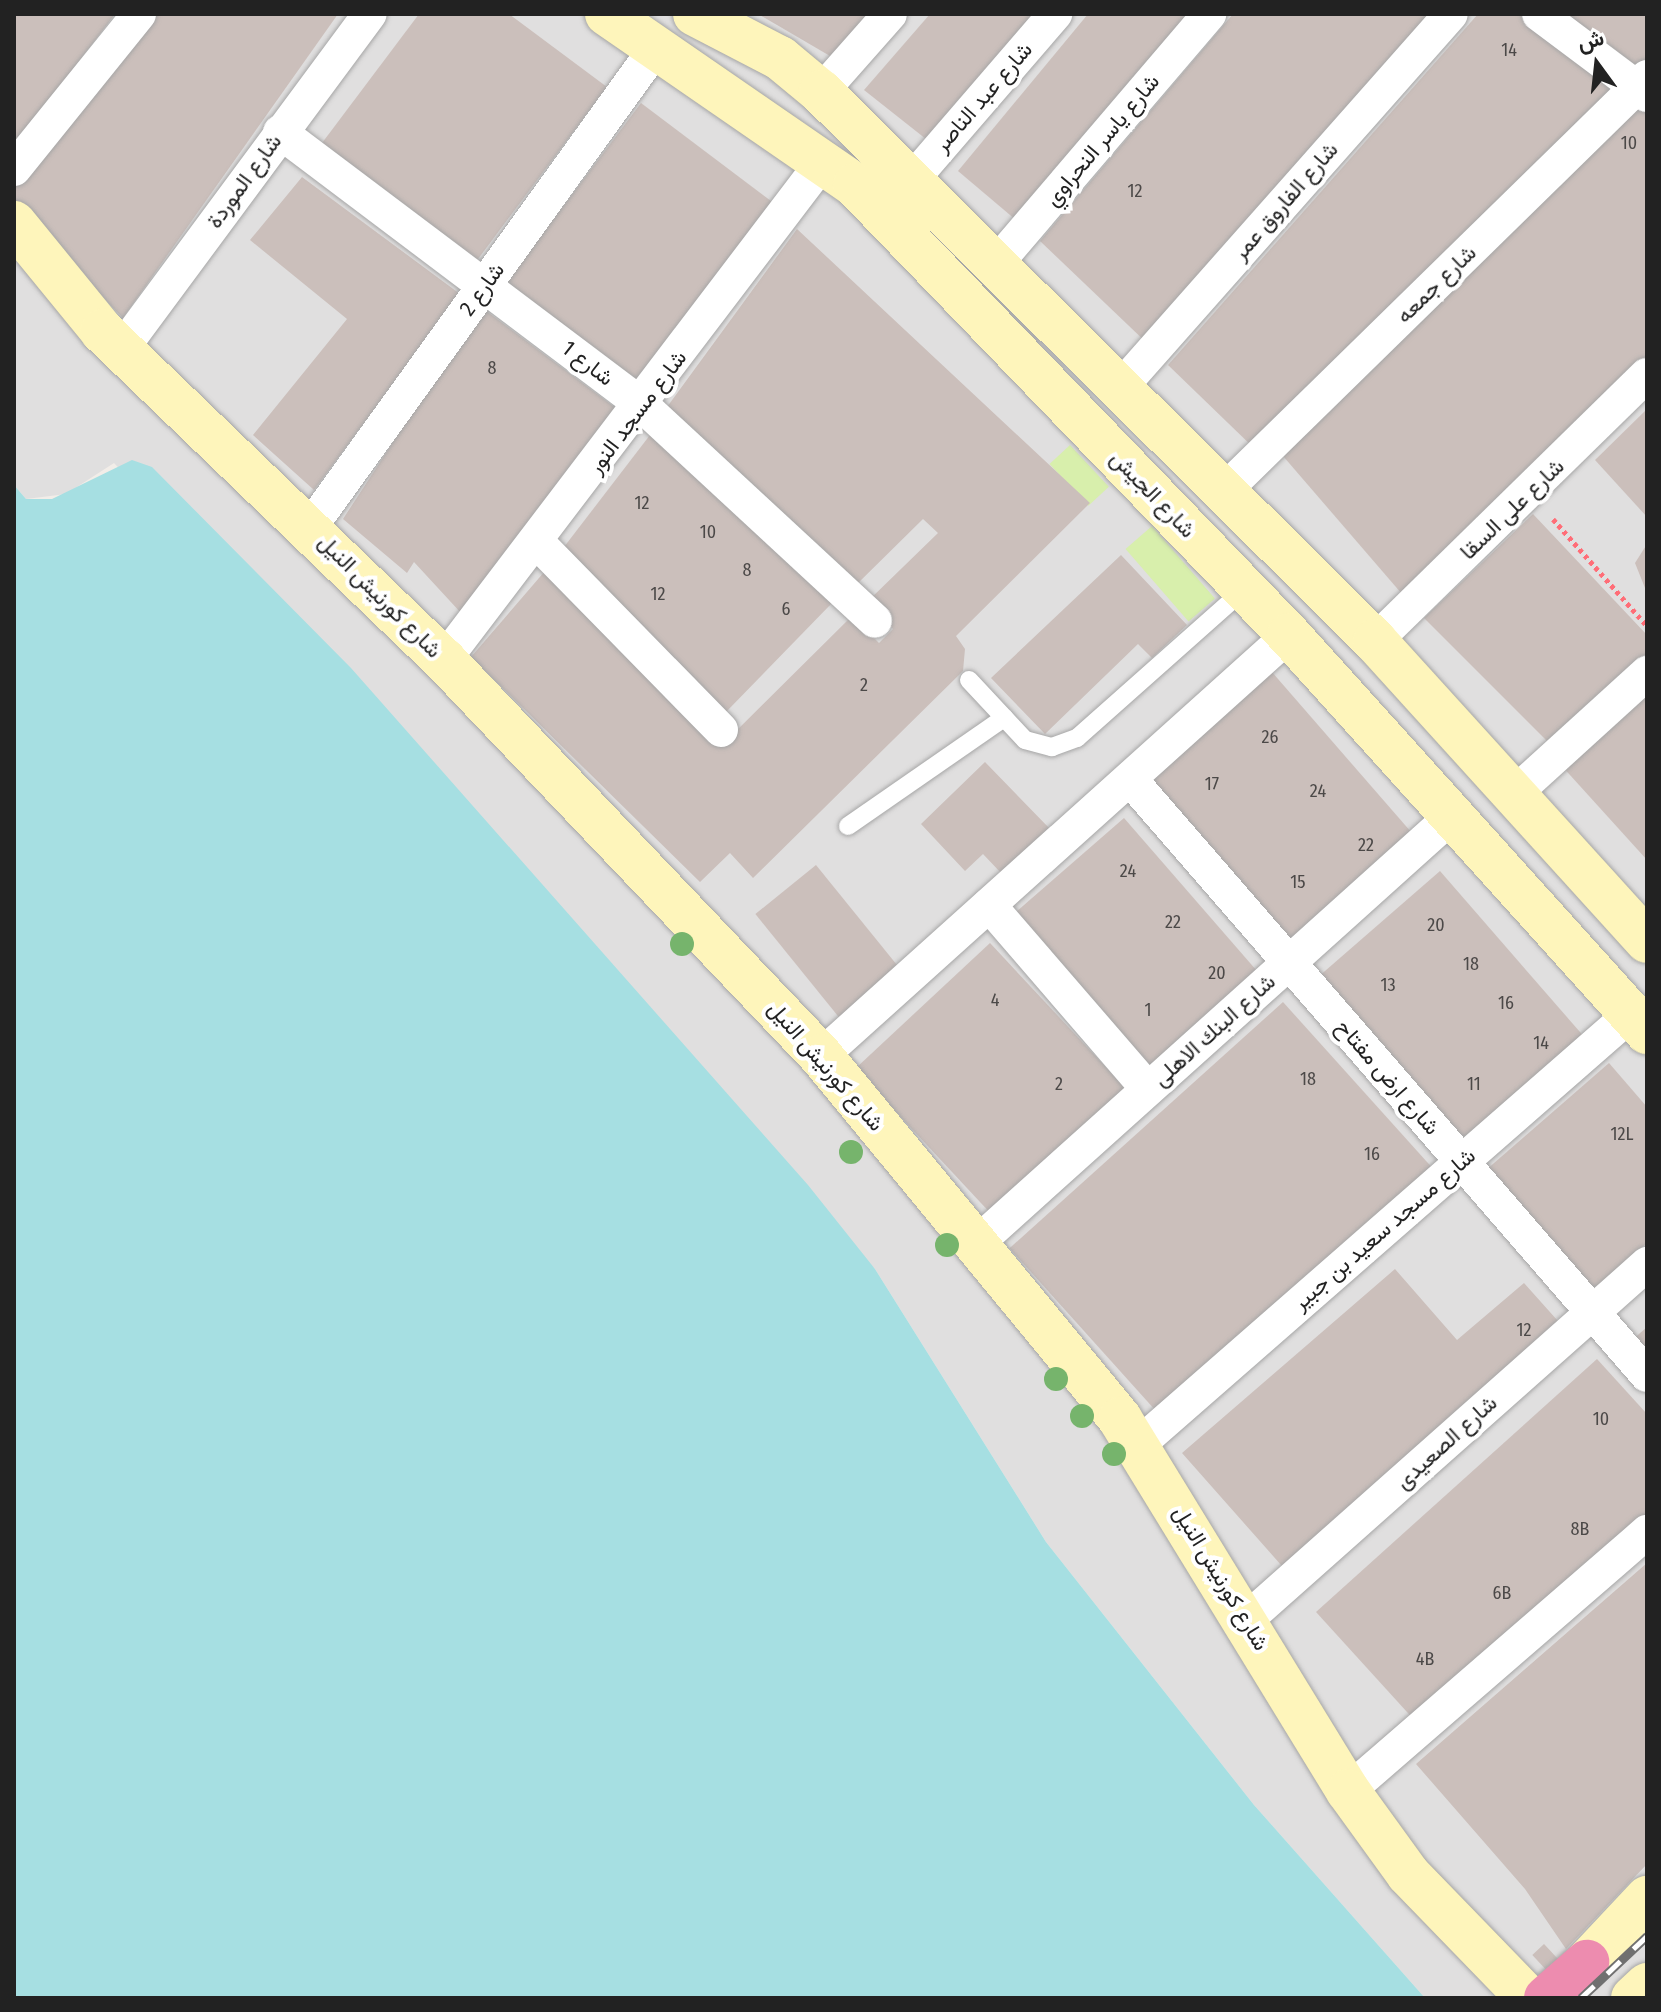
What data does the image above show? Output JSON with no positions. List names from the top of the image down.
{
  "streets": {
    "main road": ["شارع الجيش", "شارع كورنيش النيل"],
    "street": [
      "شارع عبد الناصر",
      "شارع ياسر النحراوي",
      "شارع الموردة",
      "شارع الفاروق عمر",
      "شارع جمعه",
      "شارع 2",
      "شارع 1",
      "شارع مسجد النور",
      "شارع على السقا",
      "شارع البنك الاهلى",
      "شارع ارض مفتاح",
      "شارع مسجد سعيد بن جبير",
      "شارع الصعيدى"
    ]
  },
  "crossings": [
    ["شارع الموردة", "شارع 1"],
    ["شارع الموردة", "شارع كورنيش النيل"],
    ["شارع 2", "شارع 1"],
    ["شارع 2", "شارع الجيش"],
    ["شارع 2", "شارع كورنيش النيل"],
    ["شارع 1", "شارع مسجد النور"],
    ["شارع مسجد النور", "شارع الجيش"],
    ["شارع مسجد النور", "شارع كورنيش النيل"],
    ["شارع الجيش", "شارع البنك الاهلى"],
    ["شارع الجيش", "شارع مسجد سعيد بن جبير"],
    ["شارع كورنيش النيل", "شارع البنك الاهلى"],
    ["شارع كورنيش النيل", "شارع مسجد سعيد بن جبير"],
    ["شارع كورنيش النيل", "شارع الصعيدى"],
    ["شارع البنك الاهلى", "شارع ارض مفتاح"],
    ["شارع ارض مفتاح", "شارع مسجد سعيد بن جبير"],
    ["شارع ارض مفتاح", "شارع الصعيدى"]
  ],
  "house_numbers": [
    "14",
    "10",
    "12",
    "8",
    "12",
    "10",
    "8",
    "12",
    "6",
    "2",
    "26",
    "17",
    "24",
    "22",
    "24",
    "15",
    "22",
    "20",
    "18",
    "20",
    "13",
    "4",
    "16",
    "1",
    "14",
    "18",
    "2",
    "11",
    "12L",
    "16",
    "12",
    "10",
    "8B",
    "6B",
    "4B"
  ],
  "north": "top"
}
